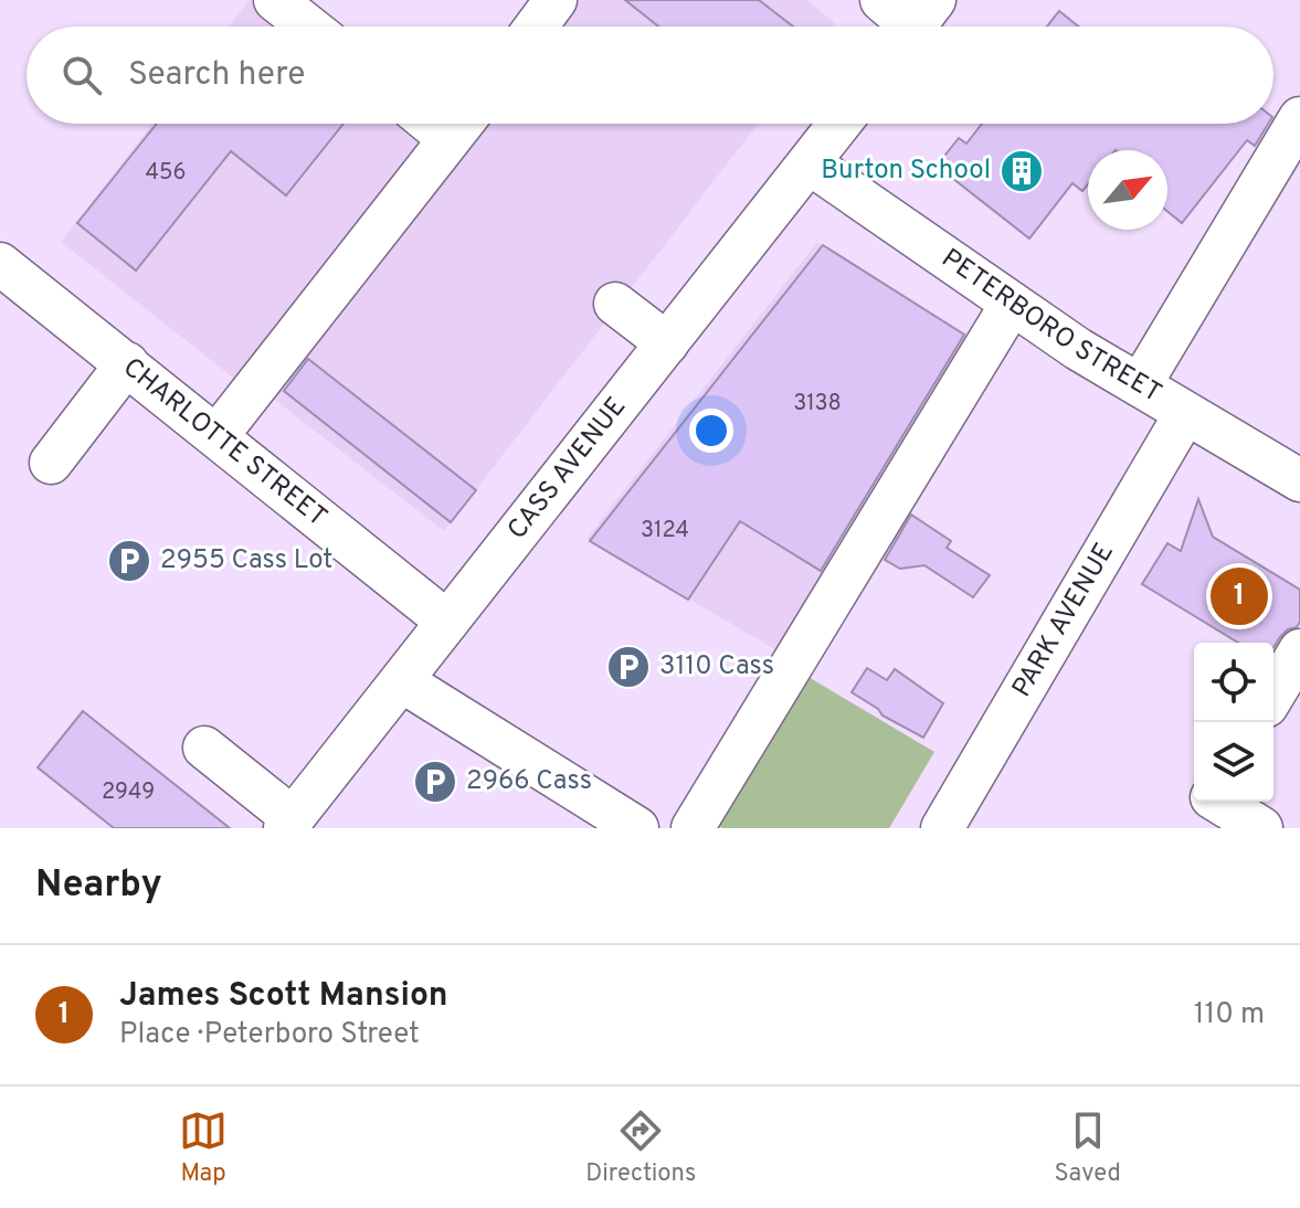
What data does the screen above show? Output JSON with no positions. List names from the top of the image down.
{
  "streets": {
    "street": [
      "PETERBORO STREET",
      "CHARLOTTE STREET",
      "CASS AVENUE",
      "PARK AVENUE"
    ]
  },
  "crossings": [
    ["PETERBORO STREET", "CASS AVENUE"],
    ["PETERBORO STREET", "PARK AVENUE"],
    ["CHARLOTTE STREET", "CASS AVENUE"]
  ],
  "places": {
    "building": ["Burton School"],
    "parking": ["2955 Cass Lot", "3110 Cass", "2966 Cass"]
  },
  "house_numbers": [
    "456",
    "3138",
    "3124",
    "2949"
  ],
  "north": "top right",
  "page": {
    "search": "Search here",
    "pins": "1",
    "heading": "Nearby",
    "list": [
      {
        "mark": "1",
        "name": "James Scott Mansion",
        "note": "Place · Peterboro Street",
        "value": "110 m"
      }
    ],
    "nav": ["Map", "Directions", "Saved"]
  }
}
